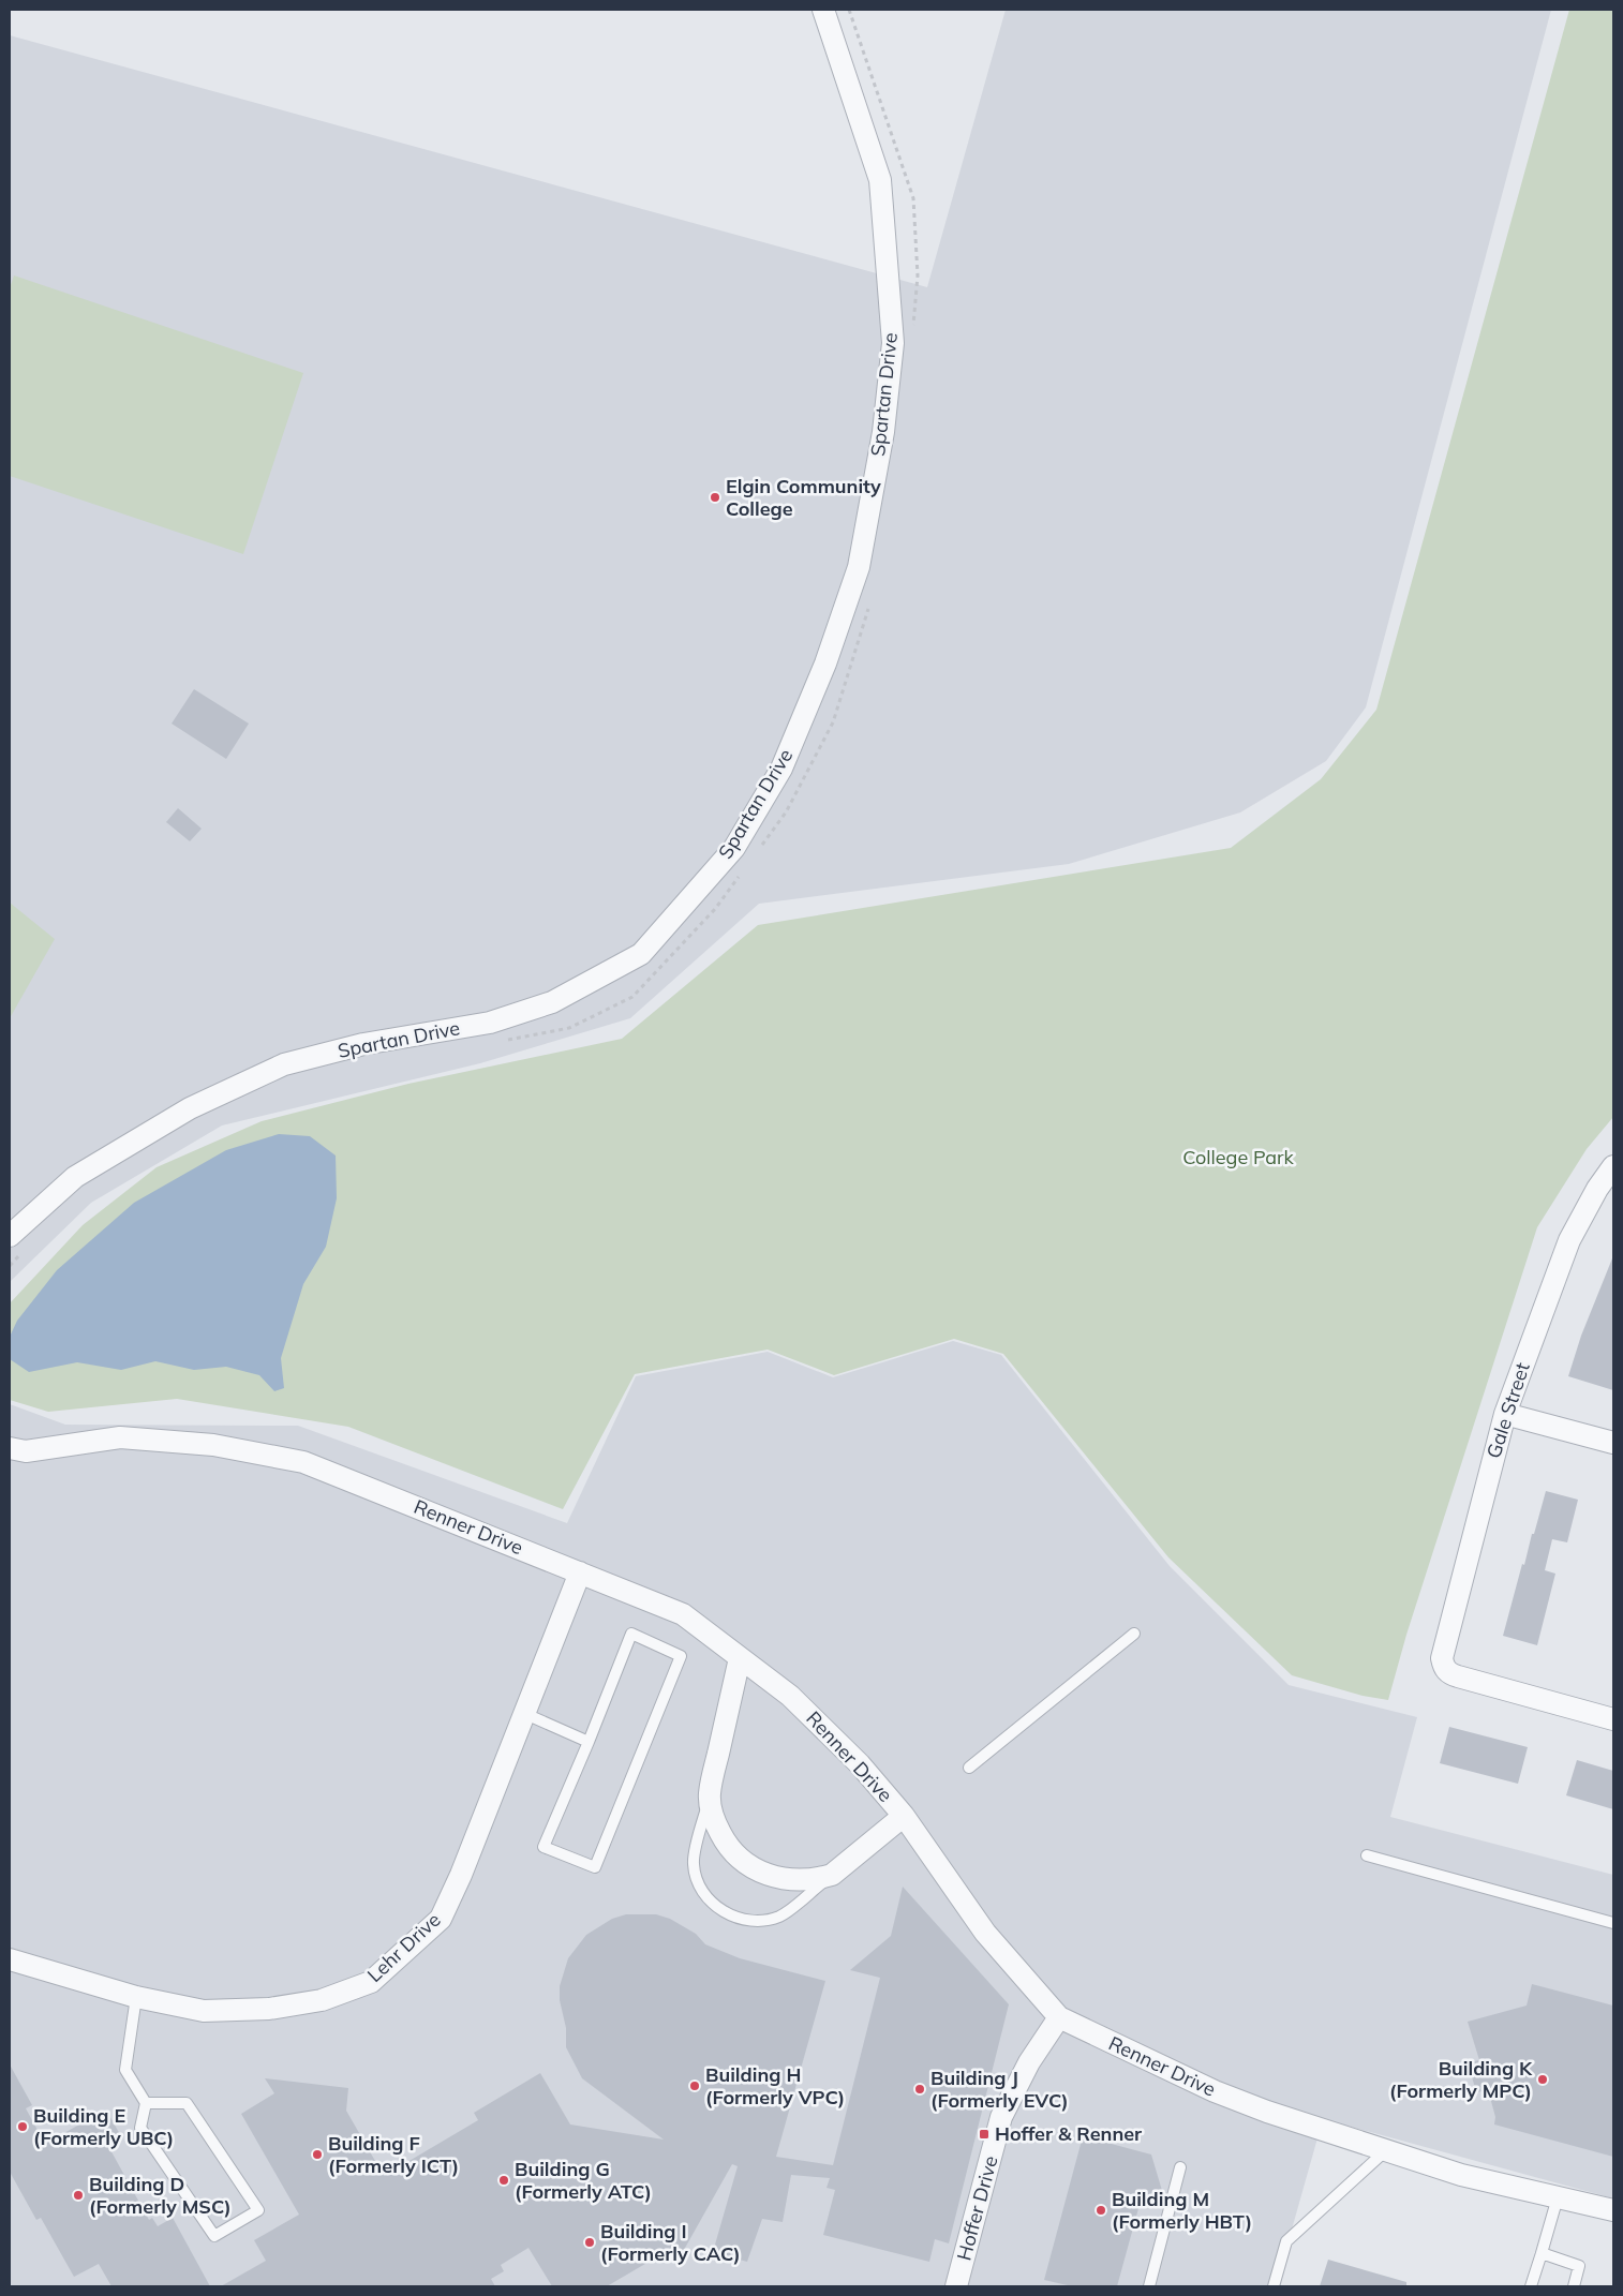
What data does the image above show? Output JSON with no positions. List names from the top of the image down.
{
  "streets": {
    "street": [
      "Spartan Drive",
      "Gale Street",
      "Renner Drive",
      "Lehr Drive",
      "Hoffer Drive"
    ]
  },
  "crossings": [
    ["Renner Drive", "Lehr Drive"],
    ["Renner Drive", "Hoffer Drive"]
  ],
  "parks": ["College Park"],
  "places": {
    "other": [
      "Elgin Community College",
      "Building K (Formerly MPC)",
      "Building H (Formerly VPC)",
      "Building J (Formerly EVC)",
      "Building E (Formerly UBC)",
      "Building F (Formerly ICT)",
      "Building G (Formerly ATC)",
      "Building D (Formerly MSC)",
      "Building M (Formerly HBT)",
      "Building I (Formerly CAC)"
    ],
    "transit": ["Hoffer & Renner"]
  }
}
